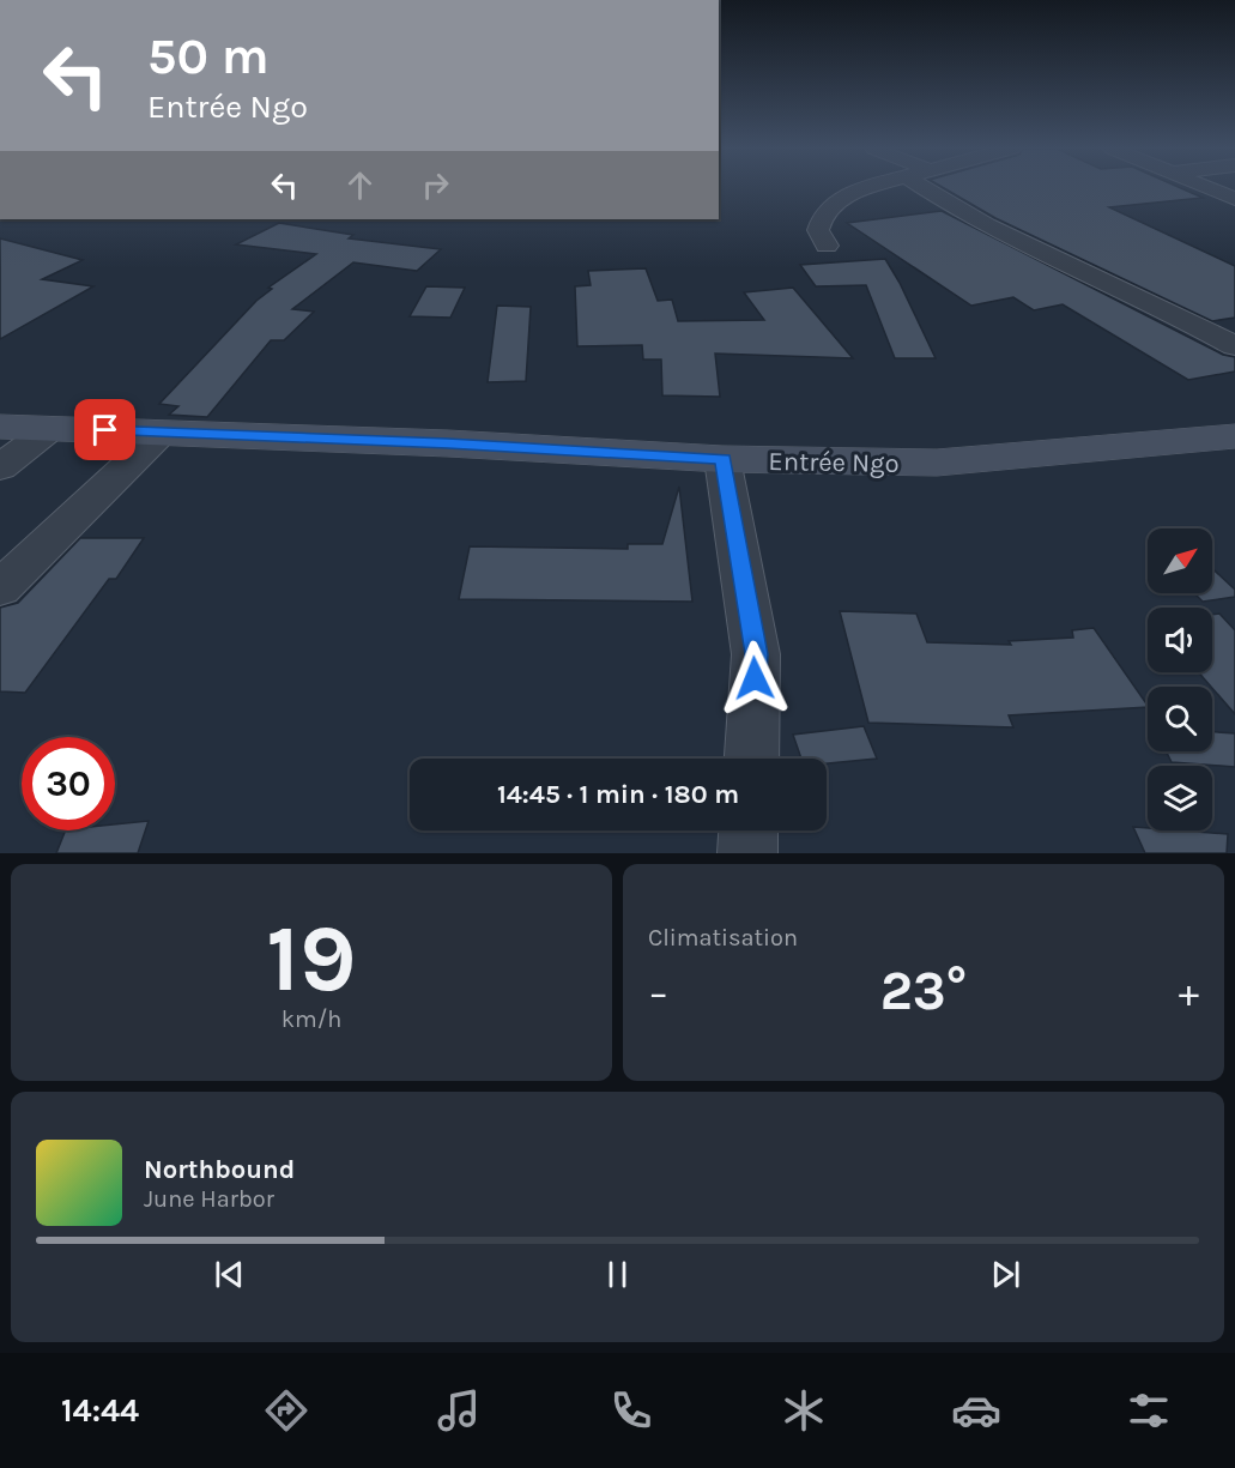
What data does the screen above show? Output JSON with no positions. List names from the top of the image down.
{
  "streets": {
    "street": ["Entrée Ngo"]
  },
  "north": "top right",
  "page": {
    "turn": ["50 m", "Entrée Ngo"],
    "limit": "30",
    "trip": "14:45 · 1 min · 180 m",
    "tile": [
      ["19", "km/h"],
      "Climatisation"
    ],
    "heat": ["−", "23°", "+"],
    "song": ["Northbound", "June Harbor"],
    "tabs": "14:44"
  }
}
